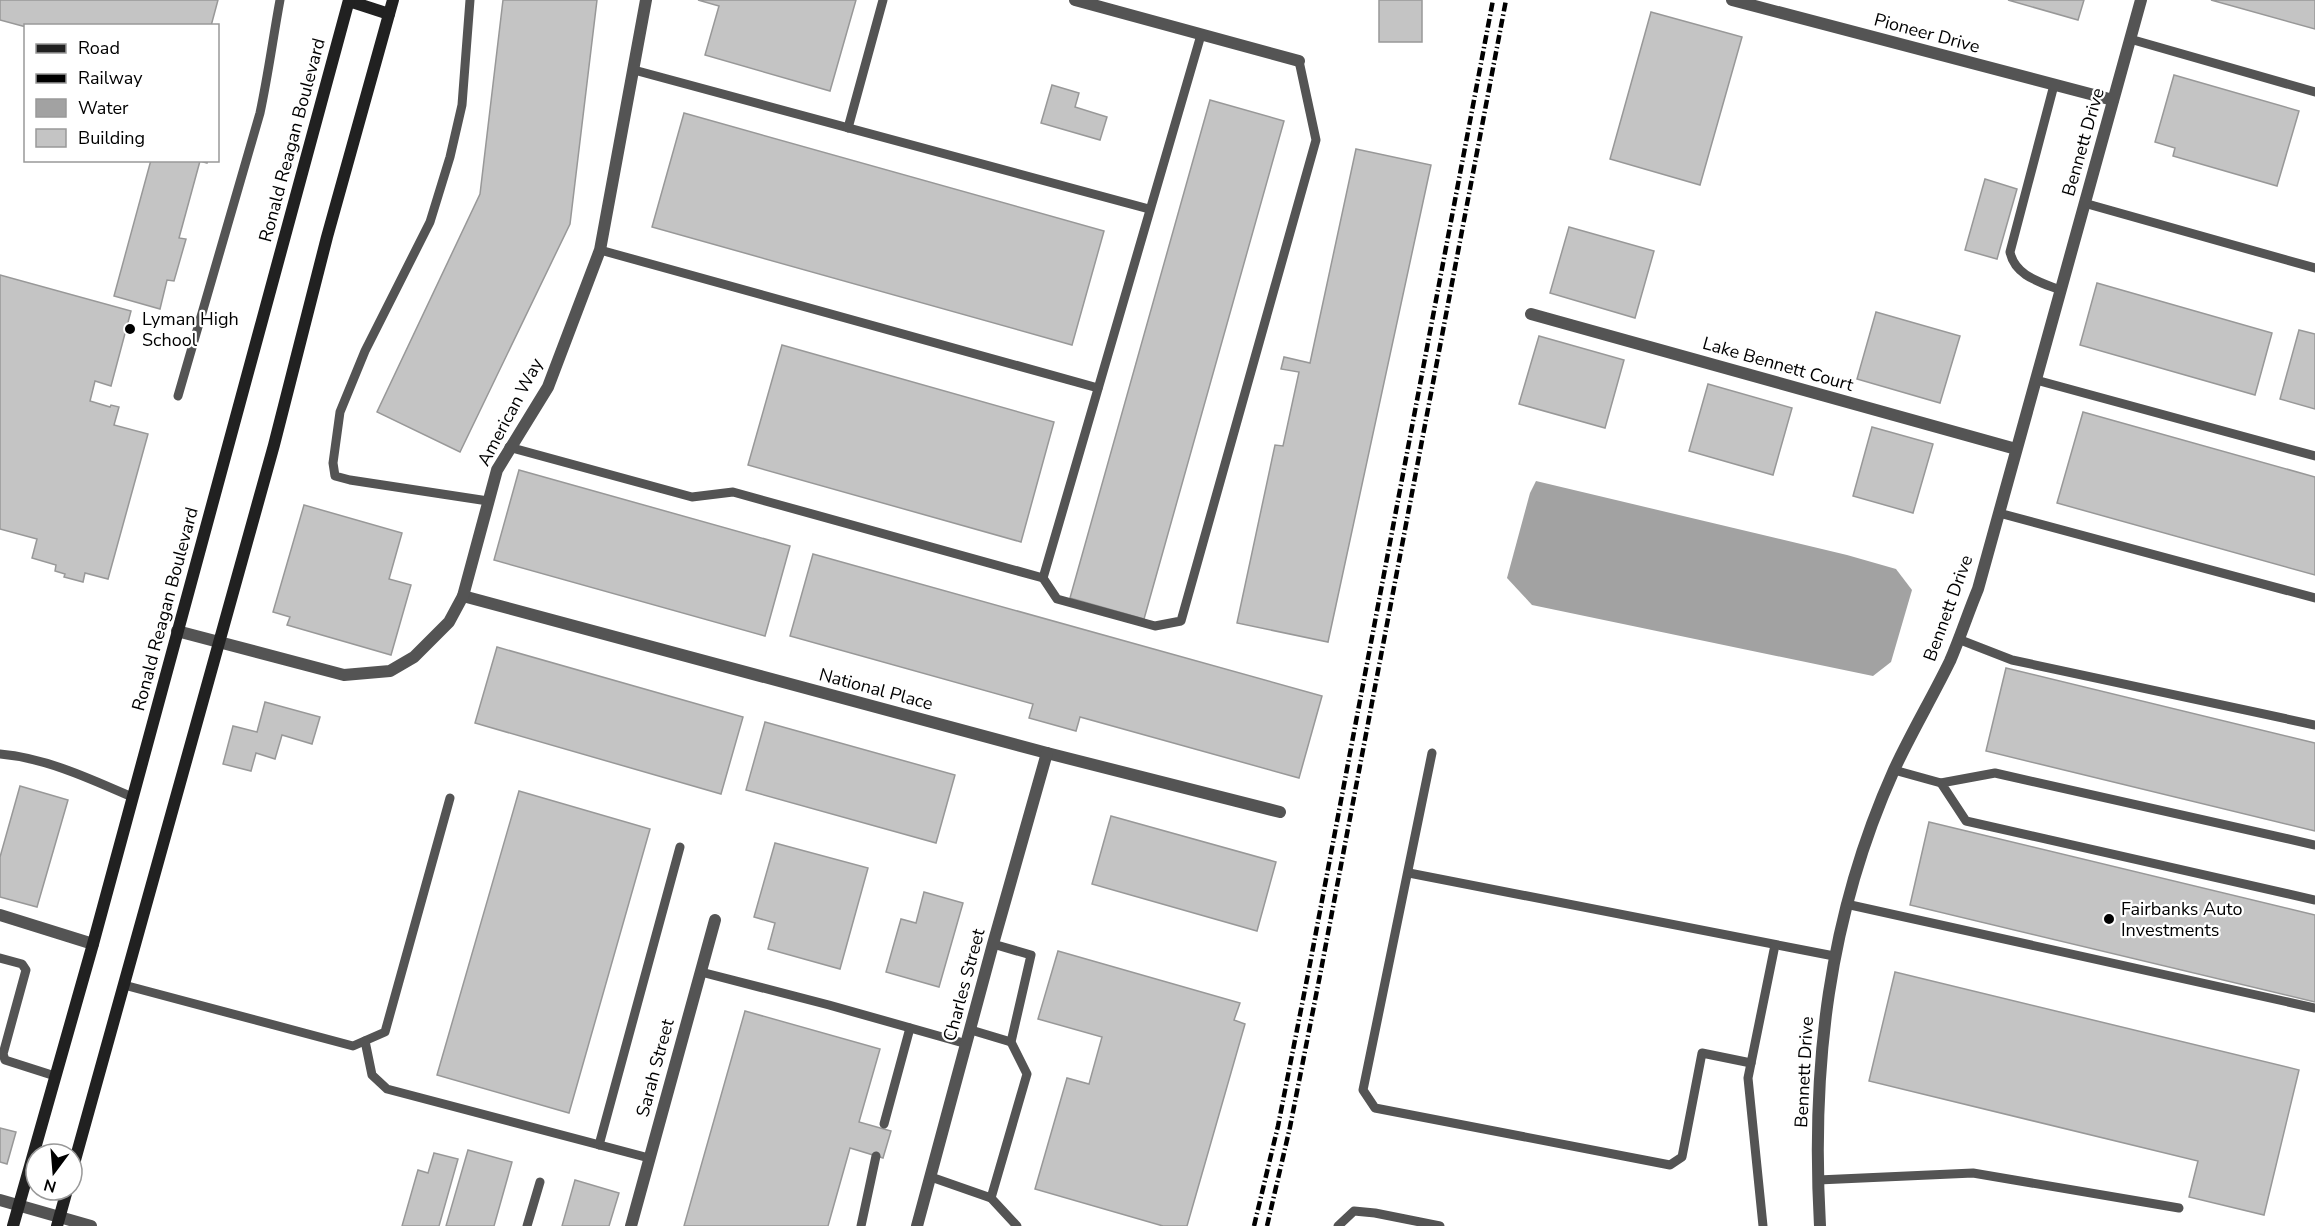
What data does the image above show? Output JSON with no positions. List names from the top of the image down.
{
  "streets": {
    "main road": ["Ronald Reagan Boulevard"],
    "street": [
      "Pioneer Drive",
      "Bennett Drive",
      "Lake Bennett Court",
      "American Way",
      "National Place",
      "Charles Street",
      "Sarah Street"
    ]
  },
  "crossings": [
    ["Pioneer Drive", "Bennett Drive"],
    ["Ronald Reagan Boulevard", "American Way"],
    ["Bennett Drive", "Lake Bennett Court"],
    ["American Way", "National Place"],
    ["National Place", "Charles Street"]
  ],
  "places": ["Lyman High School", "Fairbanks Auto Investments"],
  "legend": [
    "Road",
    "Railway",
    "Water",
    "Building"
  ],
  "north": "bottom"
}
